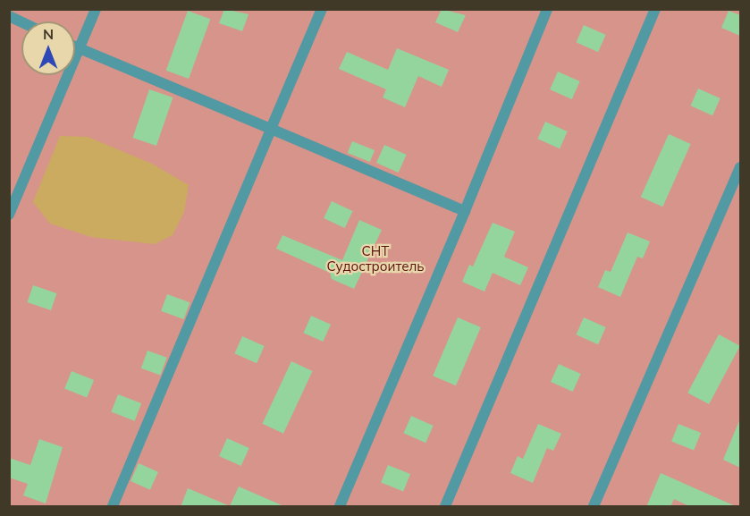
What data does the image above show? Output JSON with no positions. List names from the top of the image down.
{
  "parks": ["СНТ Судостроитель"],
  "north": "top"
}
